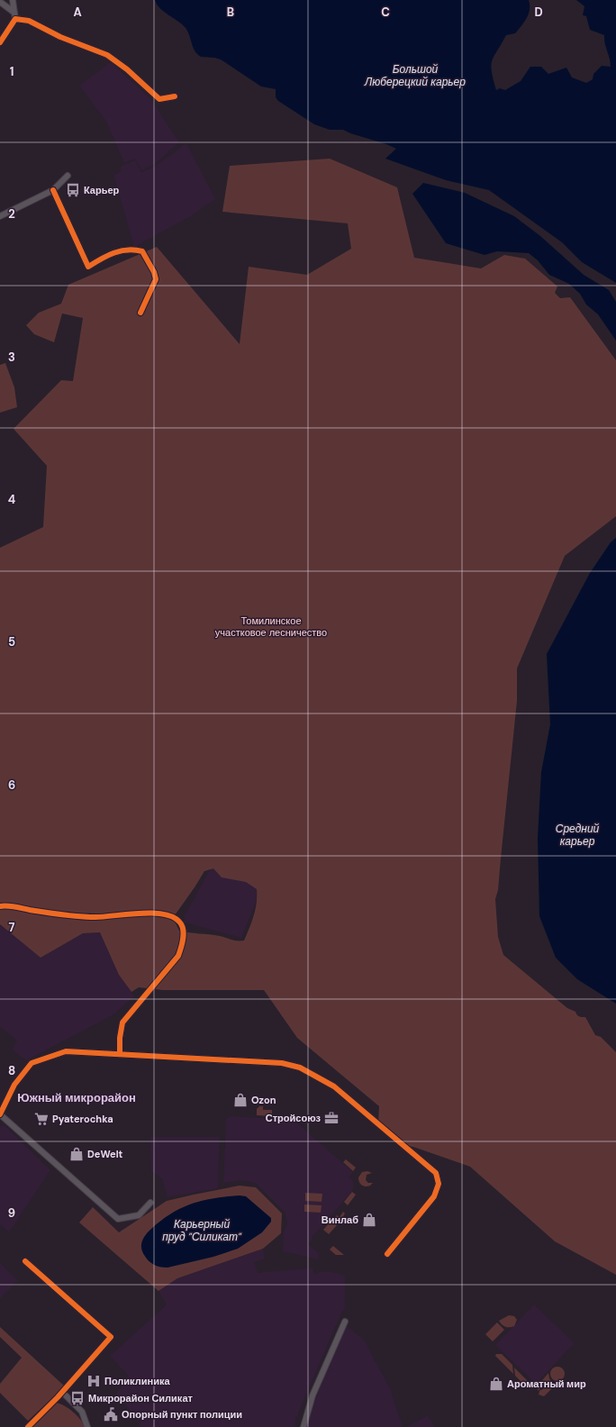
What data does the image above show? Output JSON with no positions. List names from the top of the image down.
{
  "districts": ["Южный микрорайон"],
  "water": ["Большой Люберецкий карьер", "Средний карьер", "Карьерный пруд \"Силикат\""],
  "parks": ["Томилинское участковое лесничество"],
  "places": {
    "bus stop": ["Карьер", "Микрорайон Силикат"],
    "shop": [
      "Ozon",
      "DeWelt",
      "Винлаб",
      "Ароматный мир"
    ],
    "office": ["Стройсоюз"],
    "supermarket": ["Pyaterochka"],
    "hospital": ["Поликлиника"],
    "public building": ["Опорный пункт полиции"]
  },
  "grid": {
    "columns": [
      "A",
      "B",
      "C",
      "D"
    ],
    "rows": [
      "1",
      "2",
      "3",
      "4",
      "5",
      "6",
      "7",
      "8",
      "9"
    ]
  }
}
